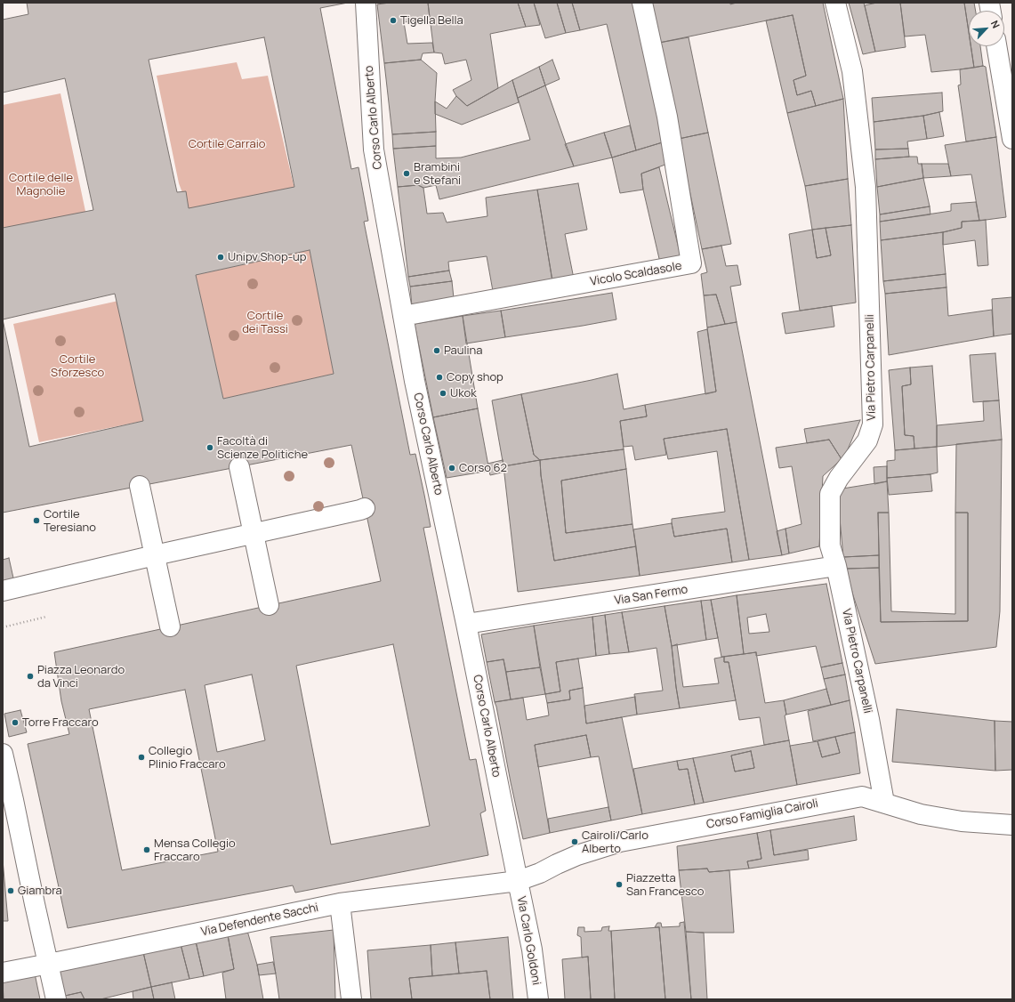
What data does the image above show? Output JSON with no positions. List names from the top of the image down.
{
  "streets": {
    "street": [
      "Corso Carlo Alberto",
      "Vicolo Scaldasole",
      "Via Pietro Carpanelli",
      "Via San Fermo",
      "Corso Famiglia Cairoli",
      "Via Defendente Sacchi",
      "Via Carlo Goldoni"
    ]
  },
  "crossings": [
    ["Corso Carlo Alberto", "Vicolo Scaldasole"],
    ["Corso Carlo Alberto", "Via San Fermo"],
    ["Corso Carlo Alberto", "Corso Famiglia Cairoli"],
    ["Corso Carlo Alberto", "Via Defendente Sacchi"],
    ["Corso Carlo Alberto", "Via Carlo Goldoni"],
    ["Via Pietro Carpanelli", "Via San Fermo"],
    ["Via Pietro Carpanelli", "Corso Famiglia Cairoli"],
    ["Corso Famiglia Cairoli", "Via Defendente Sacchi"],
    ["Corso Famiglia Cairoli", "Via Carlo Goldoni"],
    ["Via Defendente Sacchi", "Via Carlo Goldoni"]
  ],
  "parks": [
    "Cortile Carraio",
    "Cortile delle Magnolie",
    "Cortile dei Tassi",
    "Cortile Sforzesco"
  ],
  "places": [
    "Tigella Bella",
    "Brambini e Stefani",
    "Unipv Shop-up",
    "Paulina",
    "Copy shop",
    "Ukok",
    "Facoltà di Scienze Politiche",
    "Corso 62",
    "Cortile Teresiano",
    "Piazza Leonardo da Vinci",
    "Torre Fraccaro",
    "Collegio Plinio Fraccaro",
    "Cairoli/Carlo Alberto",
    "Mensa Collegio Fraccaro",
    "Piazzetta San Francesco",
    "Giambra"
  ],
  "north": "top right"
}
